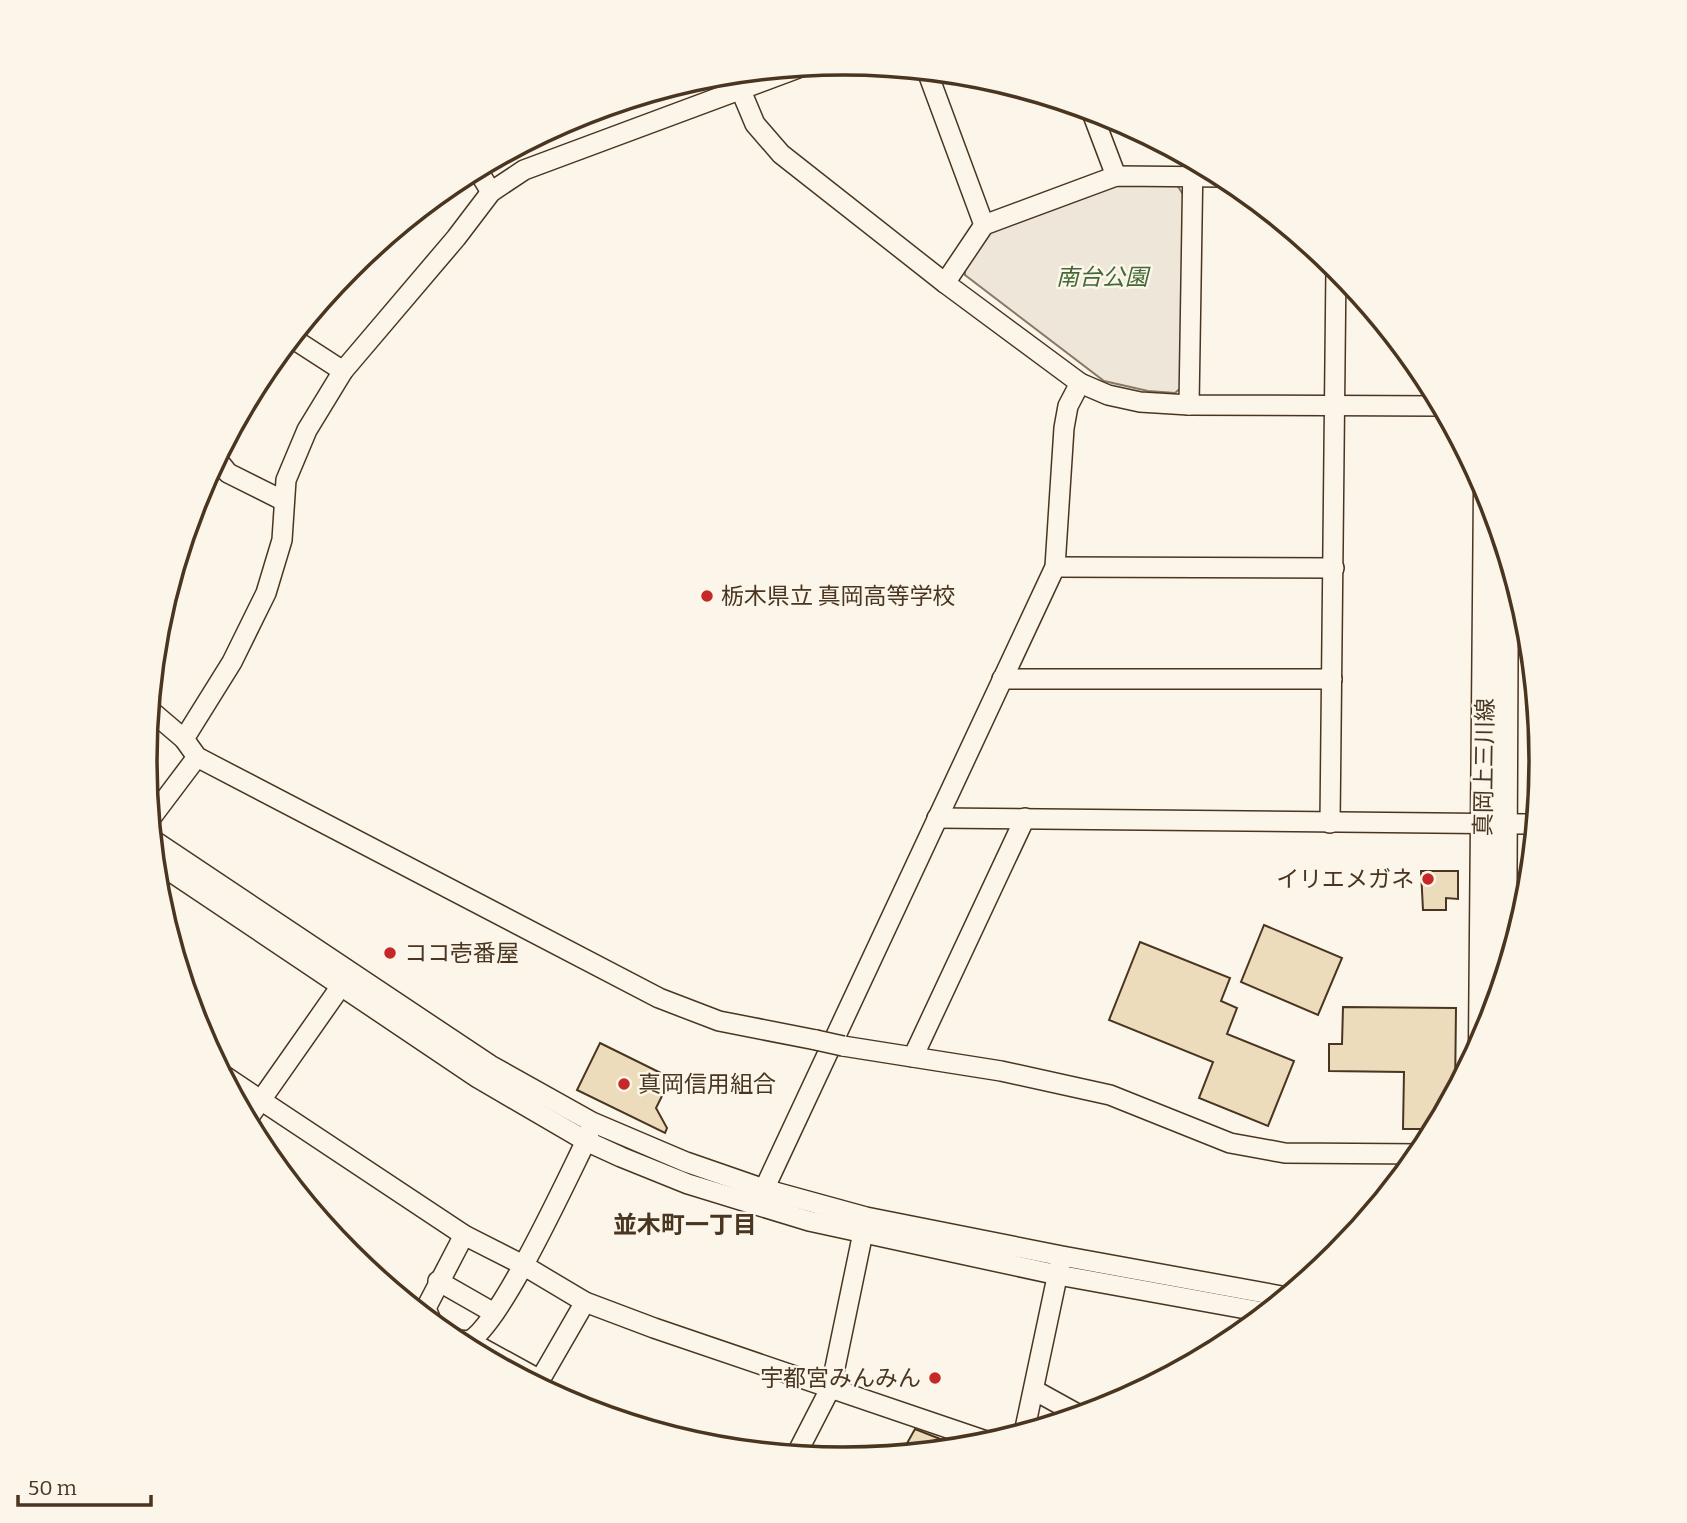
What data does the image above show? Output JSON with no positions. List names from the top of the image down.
{
  "streets": {
    "main road": ["真岡上三川線"]
  },
  "districts": ["並木町一丁目"],
  "parks": ["南台公園"],
  "places": [
    "栃木県立 真岡高等学校",
    "イリエメガネ",
    "ココ壱番屋",
    "真岡信用組合",
    "宇都宮みんみん"
  ],
  "scale_bar": "50 m"
}
